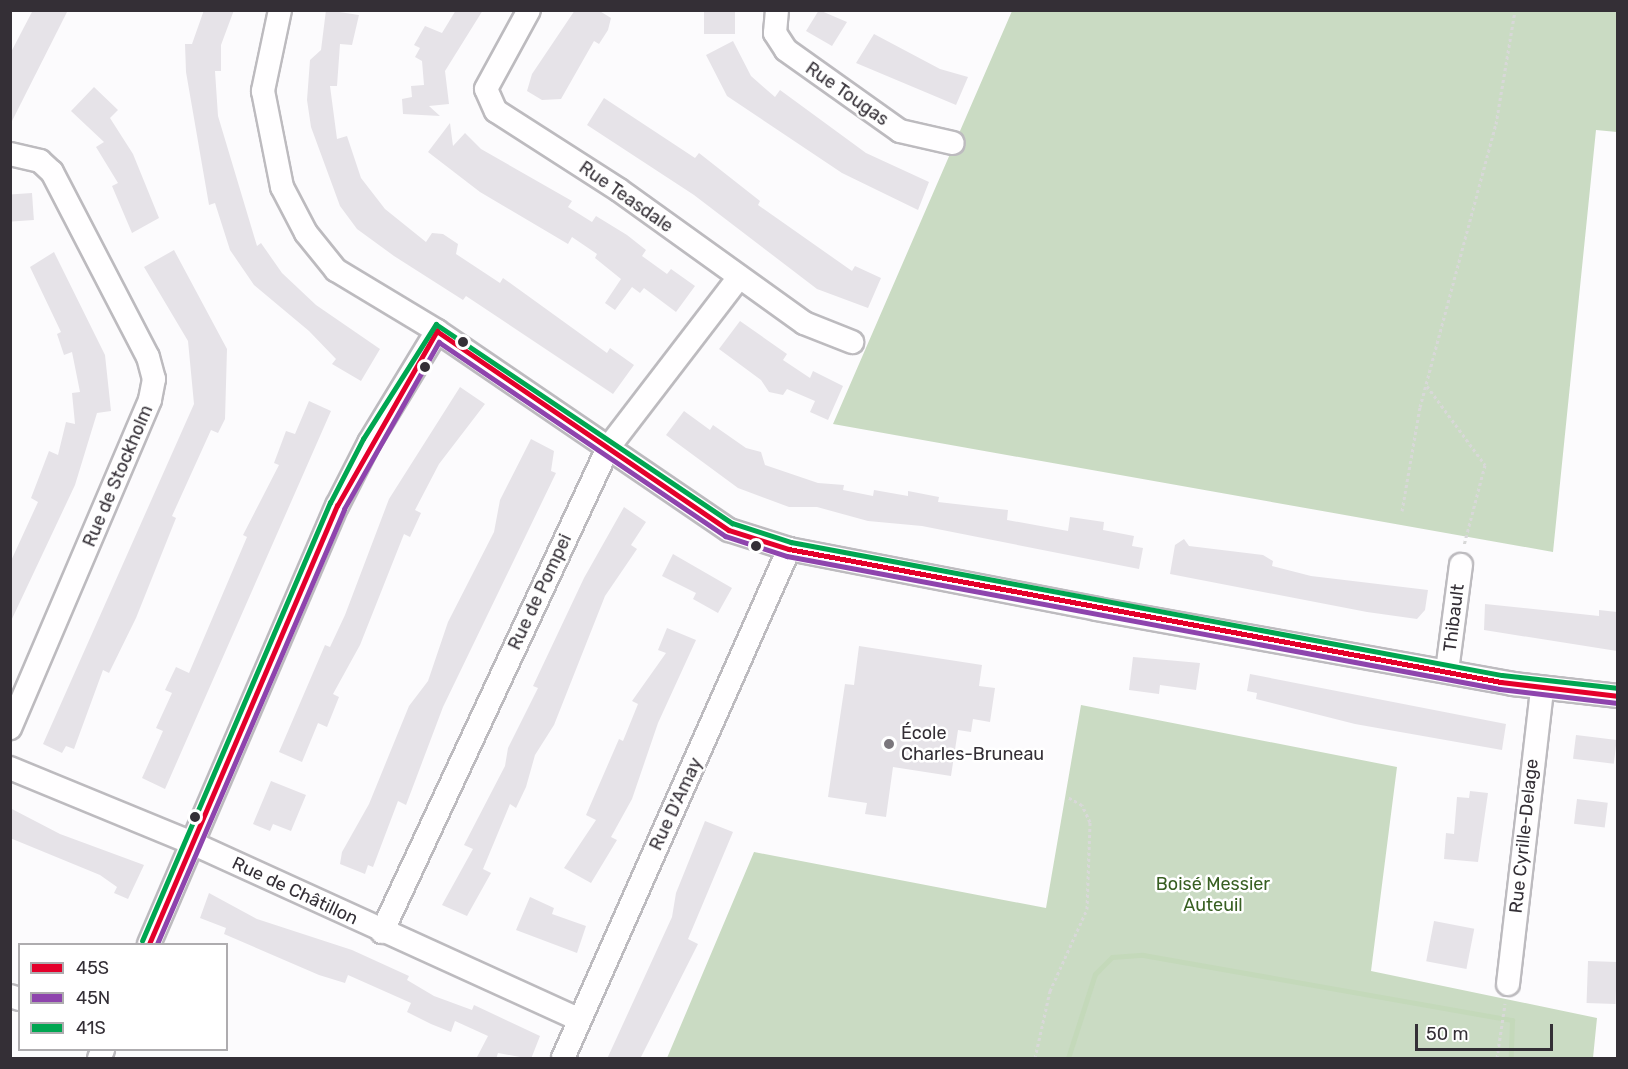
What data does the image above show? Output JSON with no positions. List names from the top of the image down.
{
  "streets": {
    "street": [
      "Rue Tougas",
      "Rue Teasdale",
      "Rue de Stockholm",
      "Rue de Pompei",
      "Thibault",
      "Rue D'Amay",
      "Rue Cyrille-Delage",
      "Rue de Châtillon"
    ]
  },
  "crossings": [
    ["Rue Teasdale", "Rue de Pompei"],
    ["Rue de Pompei", "Rue de Châtillon"],
    ["Rue D'Amay", "Rue de Châtillon"]
  ],
  "parks": ["Boisé Messier Auteuil"],
  "places": ["École Charles-Bruneau"],
  "lines": ["transit line 41S", "transit line 45S", "transit line 45N"],
  "legend": ["45S", "45N", "41S"],
  "scale_bar": "50 m"
}
